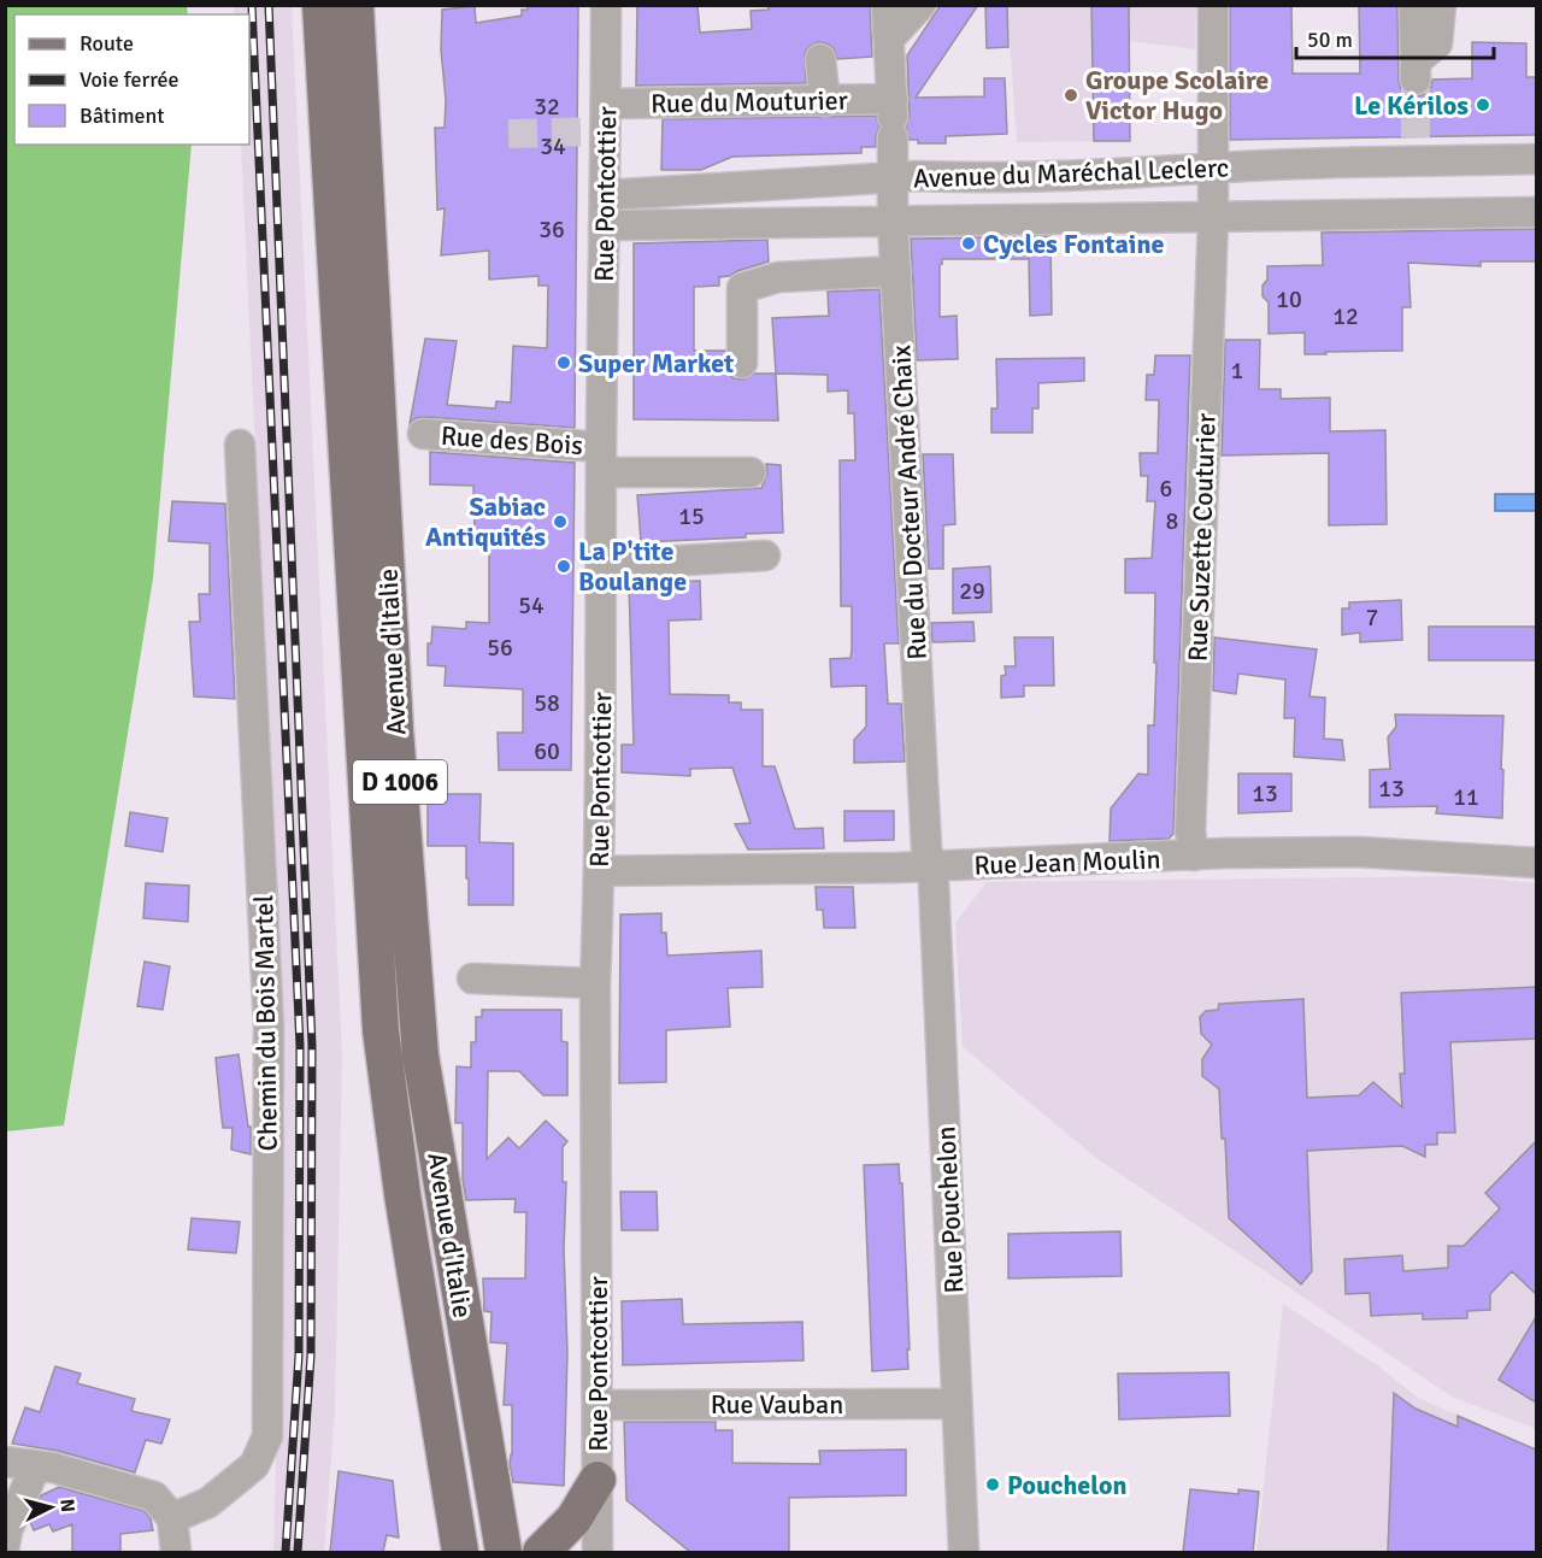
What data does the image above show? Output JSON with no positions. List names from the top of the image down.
{
  "streets": {
    "main road": ["Avenue d'Italie", "D 1006"],
    "street": [
      "Rue du Mouturier",
      "Avenue du Maréchal Leclerc",
      "Rue Pontcottier",
      "Rue des Bois",
      "Rue du Docteur André Chaix",
      "Rue Suzette Couturier",
      "Rue Jean Moulin",
      "Chemin du Bois Martel",
      "Rue Pouchelon",
      "Rue Vauban"
    ]
  },
  "crossings": [
    ["Rue du Mouturier", "Rue Pontcottier"],
    ["Rue du Mouturier", "Rue du Docteur André Chaix"],
    ["Avenue du Maréchal Leclerc", "Rue Pontcottier"],
    ["Avenue du Maréchal Leclerc", "Rue du Docteur André Chaix"],
    ["Avenue du Maréchal Leclerc", "Rue Suzette Couturier"],
    ["Rue Pontcottier", "Rue des Bois"],
    ["Rue Pontcottier", "Rue Jean Moulin"],
    ["Rue Pontcottier", "Rue Vauban"],
    ["Rue du Docteur André Chaix", "Rue Jean Moulin"],
    ["Rue du Docteur André Chaix", "Rue Pouchelon"],
    ["Rue Suzette Couturier", "Rue Jean Moulin"],
    ["Rue Jean Moulin", "Rue Pouchelon"],
    ["Rue Pouchelon", "Rue Vauban"]
  ],
  "places": [
    "Groupe Scolaire Victor Hugo",
    "Le Kérilos",
    "Cycles Fontaine",
    "Super Market",
    "Sabiac Antiquités",
    "La P'tite Boulange",
    "Pouchelon"
  ],
  "house_numbers": [
    "32",
    "34",
    "36",
    "10",
    "12",
    "1",
    "6",
    "15",
    "8",
    "29",
    "54",
    "7",
    "56",
    "58",
    "60",
    "13",
    "13",
    "11"
  ],
  "legend": ["Route", "Voie ferrée", "Bâtiment"],
  "scale_bar": "50 m",
  "north": "right"
}
